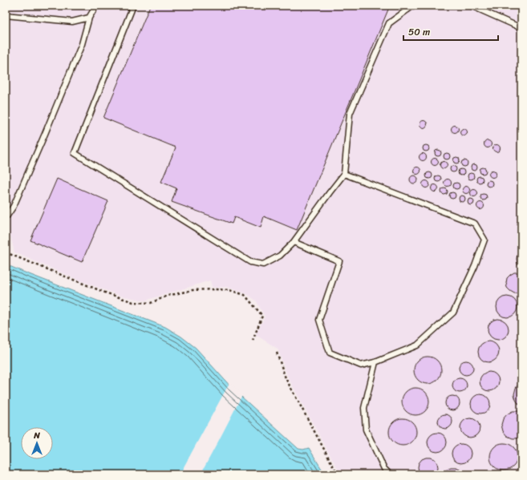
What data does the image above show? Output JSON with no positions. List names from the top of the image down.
{
  "scale_bar": "50 m",
  "north": "top"
}
